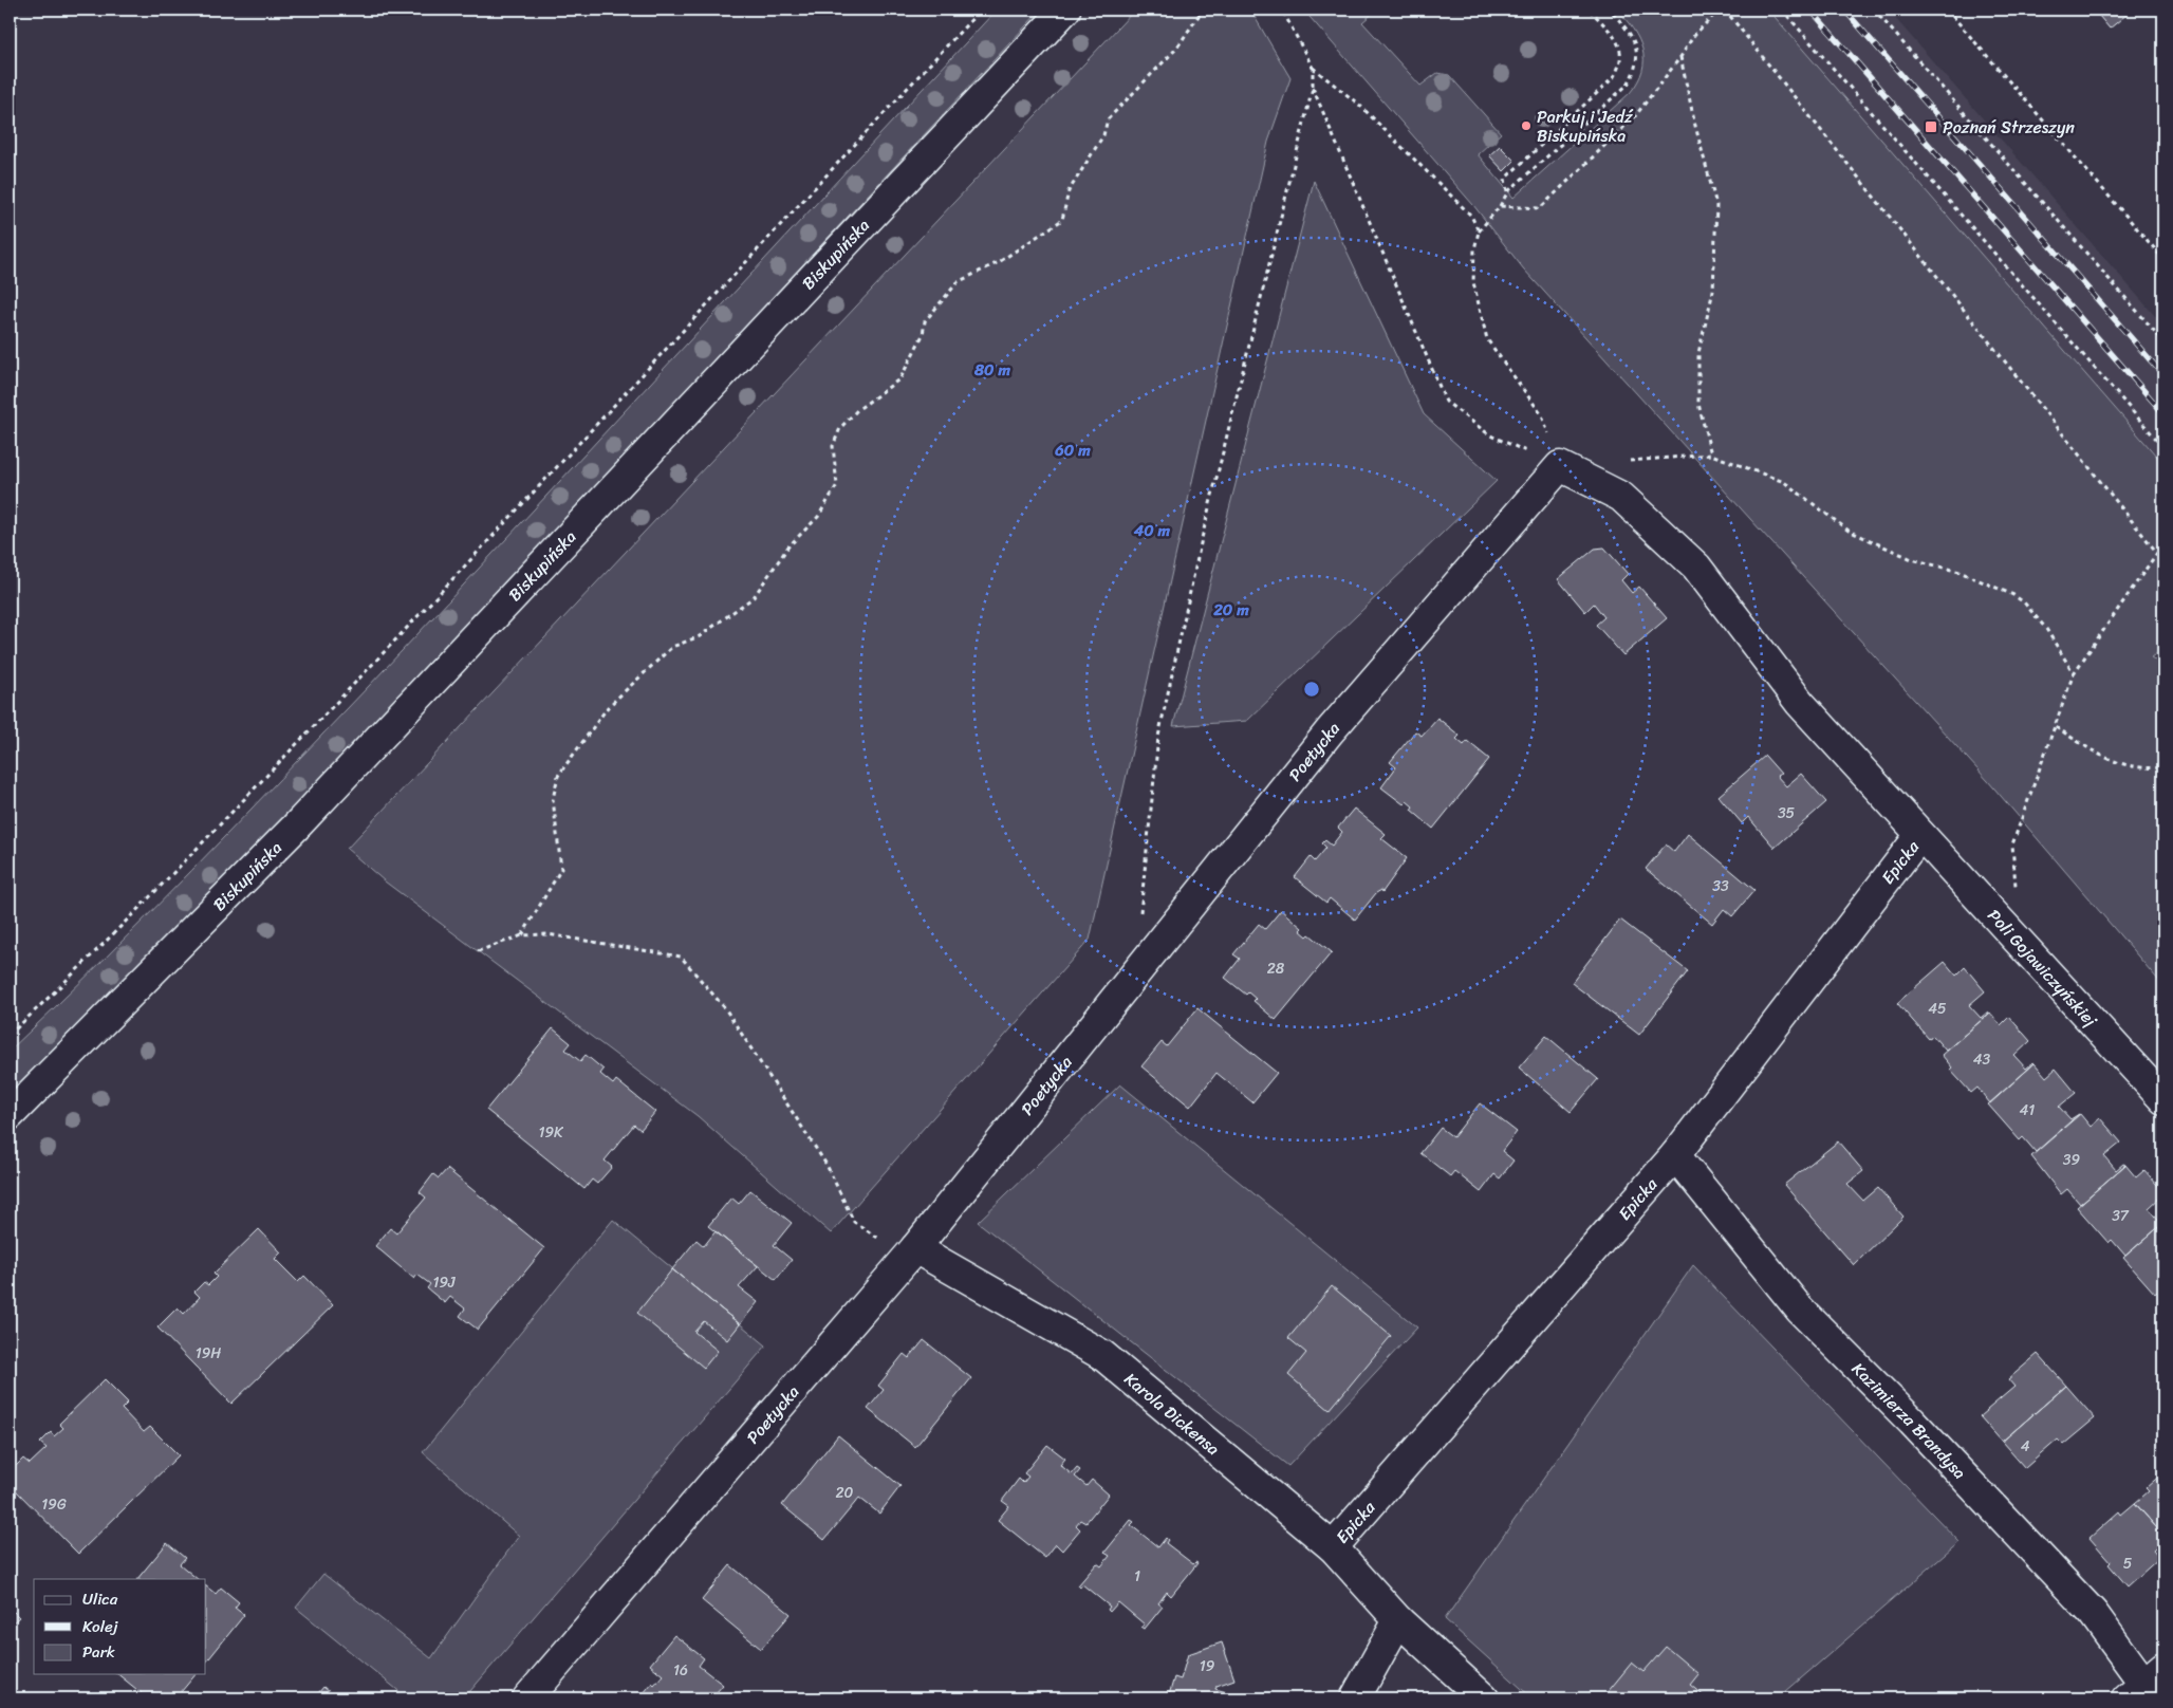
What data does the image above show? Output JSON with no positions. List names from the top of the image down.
{
  "streets": {
    "street": [
      "Biskupińska",
      "Poetycka",
      "Epicka",
      "Poli Gojawiczyńskiej",
      "Karola Dickensa",
      "Kazimierza Brandysa"
    ]
  },
  "crossings": [
    ["Poetycka", "Poli Gojawiczyńskiej"],
    ["Poetycka", "Karola Dickensa"],
    ["Epicka", "Poli Gojawiczyńskiej"],
    ["Epicka", "Karola Dickensa"],
    ["Epicka", "Kazimierza Brandysa"]
  ],
  "places": {
    "other": ["Parkuj i Jedź Biskupińska"],
    "transit": ["Poznań Strzeszyn"]
  },
  "house_numbers": [
    "35",
    "33",
    "28",
    "45",
    "43",
    "41",
    "19K",
    "39",
    "37",
    "19J",
    "19H",
    "4",
    "20",
    "19G",
    "5",
    "1",
    "19",
    "16"
  ],
  "legend": ["Ulica", "Kolej", "Park"],
  "rings": [
    "80 m",
    "60 m",
    "40 m",
    "20 m"
  ]
}
